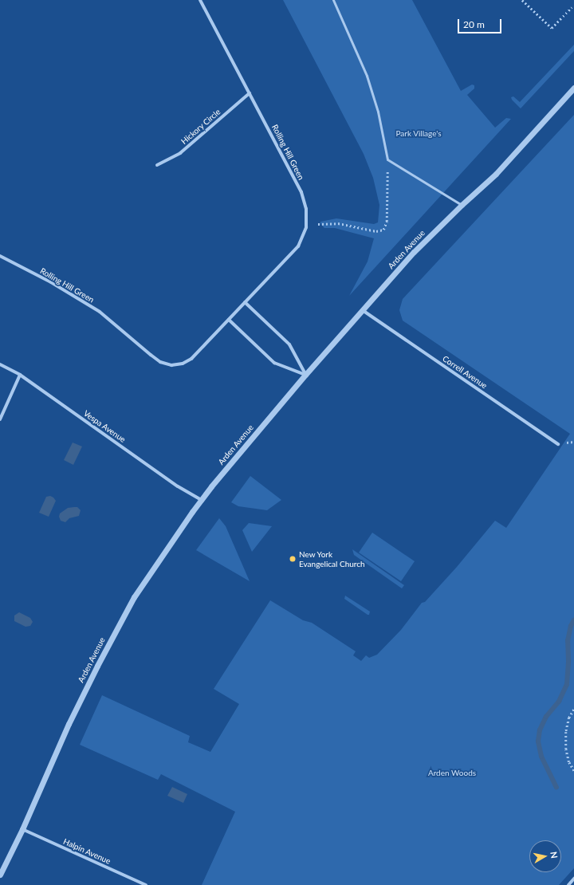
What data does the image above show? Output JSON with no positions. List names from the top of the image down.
{
  "streets": {
    "street": [
      "Hickory Circle",
      "Rolling Hill Green",
      "Arden Avenue",
      "Correll Avenue",
      "Vespa Avenue",
      "Halpin Avenue"
    ]
  },
  "crossings": [
    ["Hickory Circle", "Rolling Hill Green"],
    ["Arden Avenue", "Correll Avenue"],
    ["Arden Avenue", "Vespa Avenue"],
    ["Arden Avenue", "Halpin Avenue"]
  ],
  "parks": ["Park Village's", "Arden Woods"],
  "places": ["New York Evangelical Church"],
  "scale_bar": "20 m",
  "north": "right"
}
